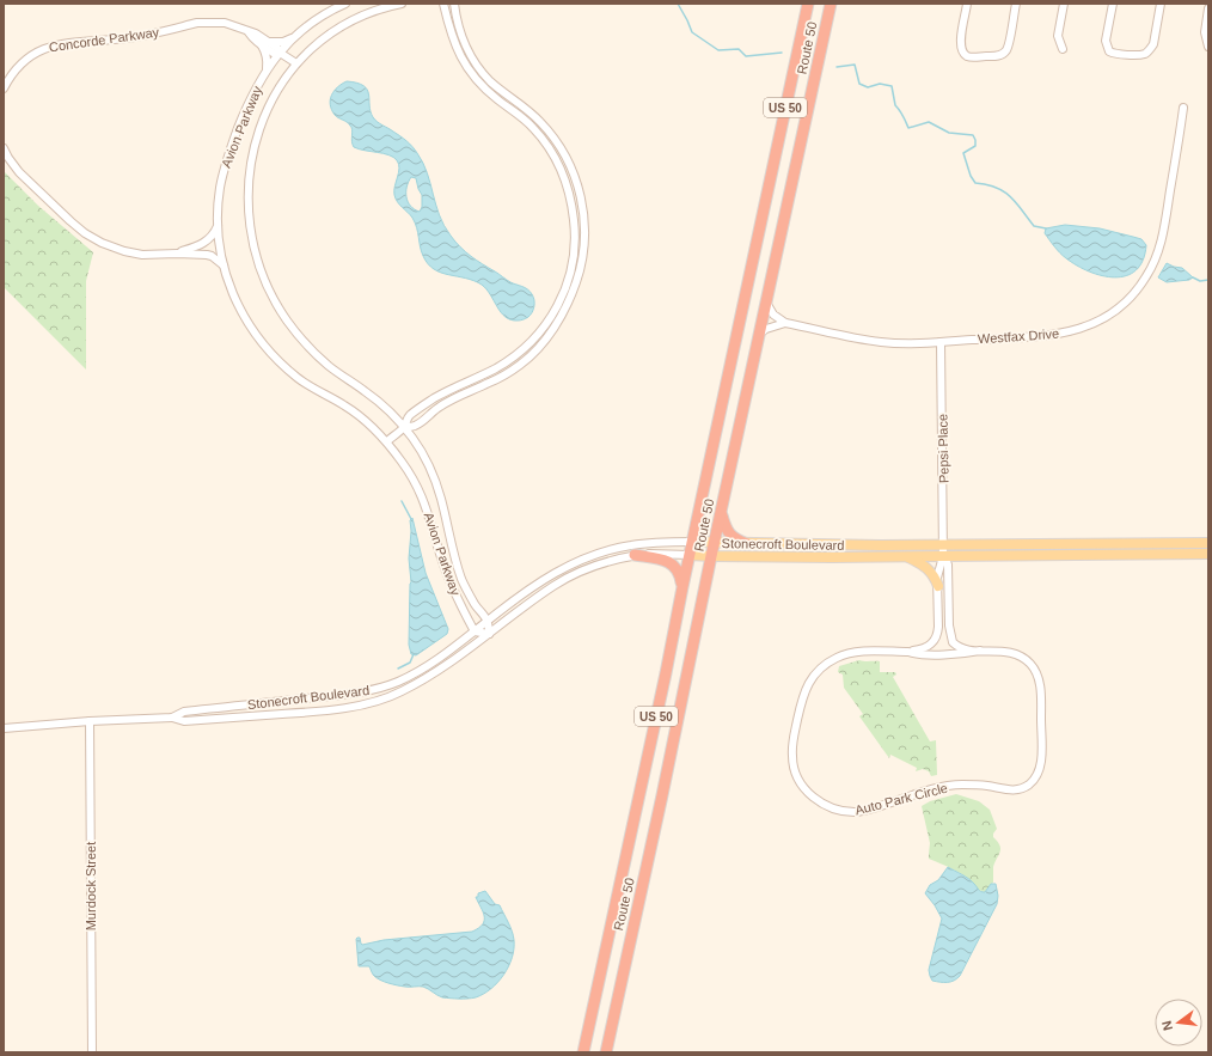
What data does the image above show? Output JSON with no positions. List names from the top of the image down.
{
  "streets": {
    "highway": ["Route 50", "US 50"],
    "main road": ["Stonecroft Boulevard"],
    "street": [
      "Concorde Parkway",
      "Avion Parkway",
      "Westfax Drive",
      "Pepsi Place",
      "Auto Park Circle",
      "Murdock Street"
    ]
  },
  "crossings": [
    ["Concorde Parkway", "Avion Parkway"],
    ["Route 50", "Stonecroft Boulevard"],
    ["Avion Parkway", "Stonecroft Boulevard"],
    ["Westfax Drive", "Pepsi Place"],
    ["Pepsi Place", "Stonecroft Boulevard"],
    ["Pepsi Place", "Auto Park Circle"],
    ["Stonecroft Boulevard", "Murdock Street"]
  ],
  "north": "left"
}
